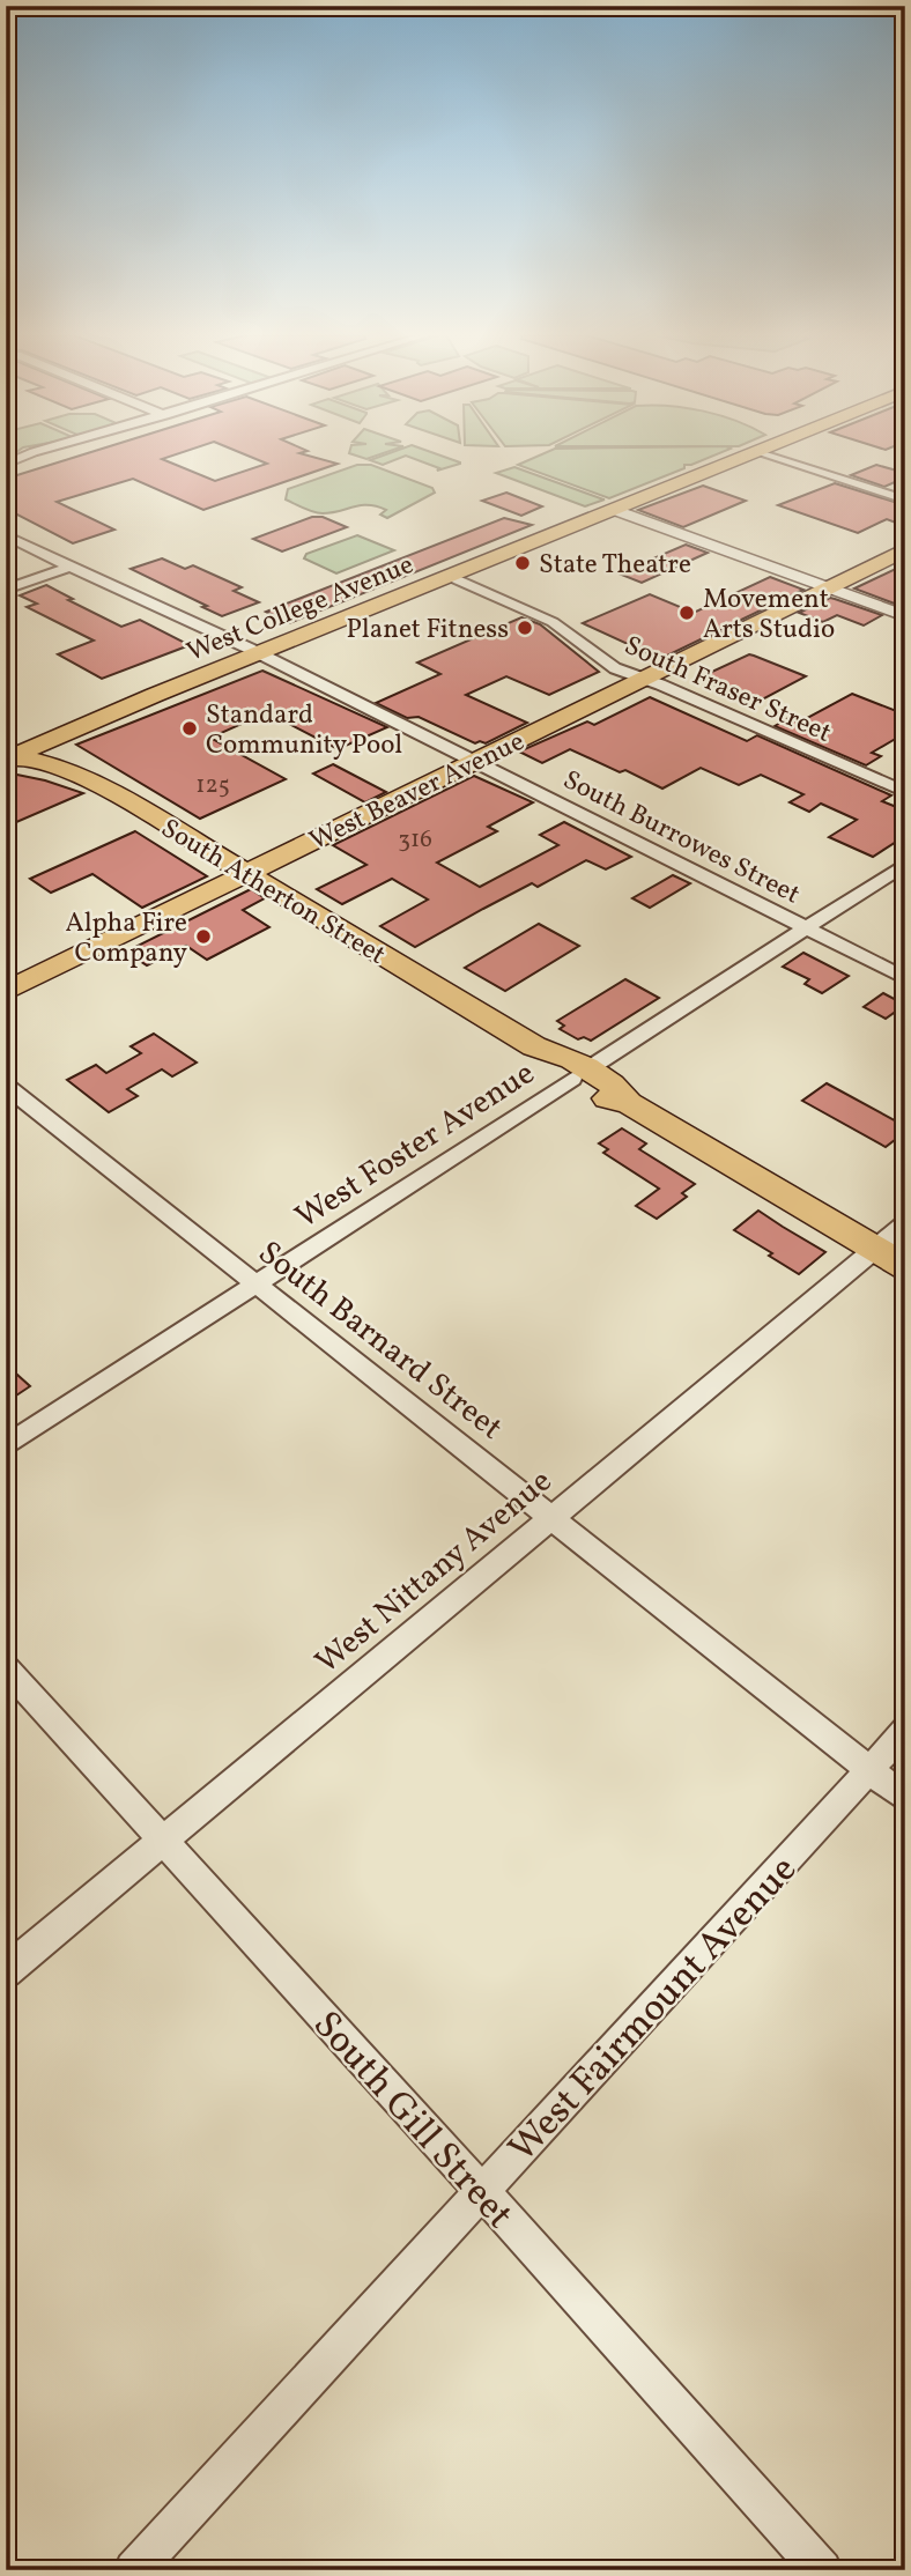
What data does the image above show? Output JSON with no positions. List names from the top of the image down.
{
  "streets": {
    "main road": ["West College Avenue", "West Beaver Avenue", "South Atherton Street"],
    "street": [
      "South Fraser Street",
      "South Burrowes Street",
      "West Foster Avenue",
      "South Barnard Street",
      "West Nittany Avenue",
      "West Fairmount Avenue",
      "South Gill Street"
    ]
  },
  "crossings": [
    ["West College Avenue", "South Fraser Street"],
    ["West College Avenue", "South Burrowes Street"],
    ["West College Avenue", "South Atherton Street"],
    ["South Fraser Street", "West Beaver Avenue"],
    ["West Beaver Avenue", "South Burrowes Street"],
    ["West Beaver Avenue", "South Atherton Street"],
    ["South Burrowes Street", "West Foster Avenue"],
    ["South Atherton Street", "West Foster Avenue"],
    ["South Atherton Street", "West Nittany Avenue"],
    ["West Foster Avenue", "South Barnard Street"],
    ["South Barnard Street", "West Nittany Avenue"],
    ["South Barnard Street", "West Fairmount Avenue"],
    ["West Nittany Avenue", "South Gill Street"],
    ["West Fairmount Avenue", "South Gill Street"]
  ],
  "places": [
    "State Theatre",
    "Movement Arts Studio",
    "Planet Fitness",
    "Standard Community Pool",
    "Alpha Fire Company"
  ],
  "house_numbers": ["125", "316"]
}
